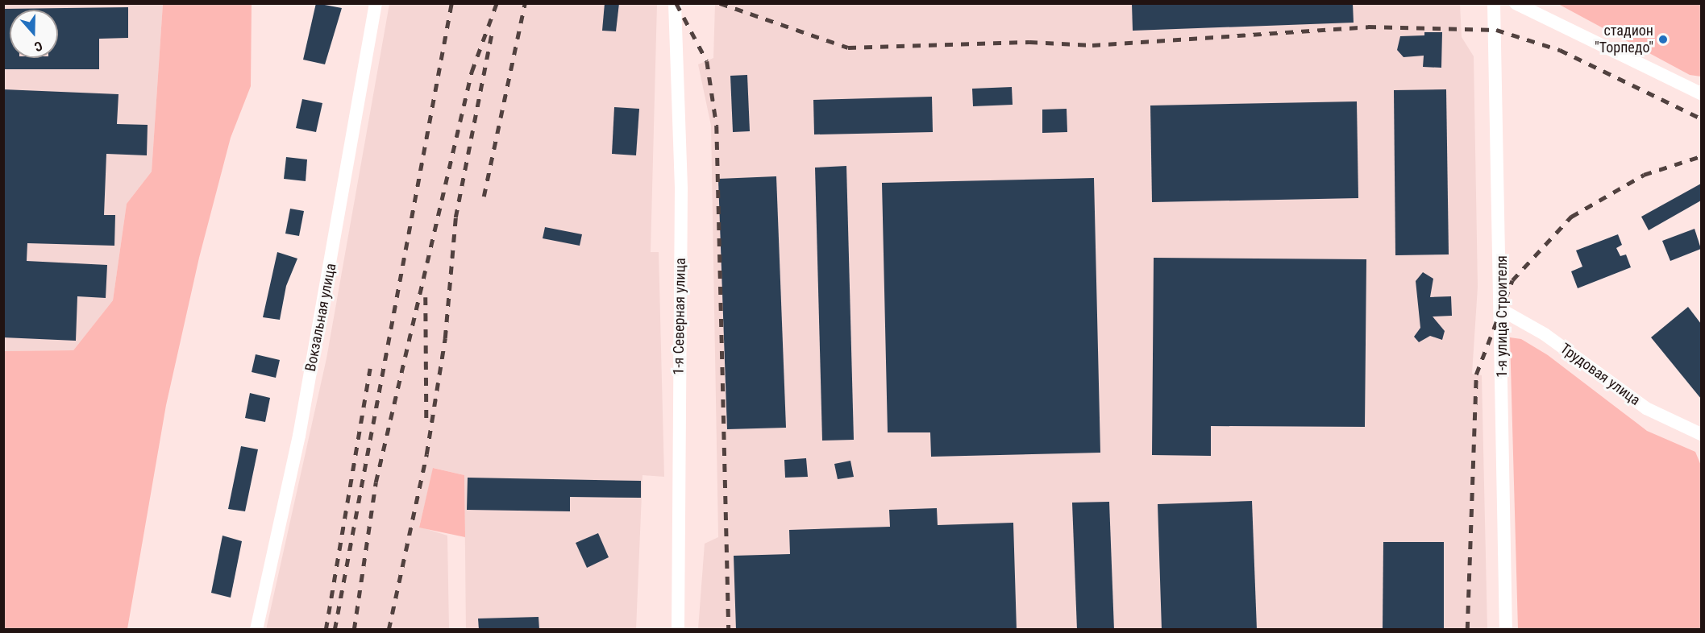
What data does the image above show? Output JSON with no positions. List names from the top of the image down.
{
  "streets": {
    "street": [
      "1-я Северная улица",
      "1-я улица Строителя",
      "Вокзальная улица",
      "Трудовая улица"
    ]
  },
  "crossings": [
    ["1-я улица Строителя", "Трудовая улица"]
  ],
  "places": ["стадион \"Торпедо\""],
  "north": "bottom"
}
